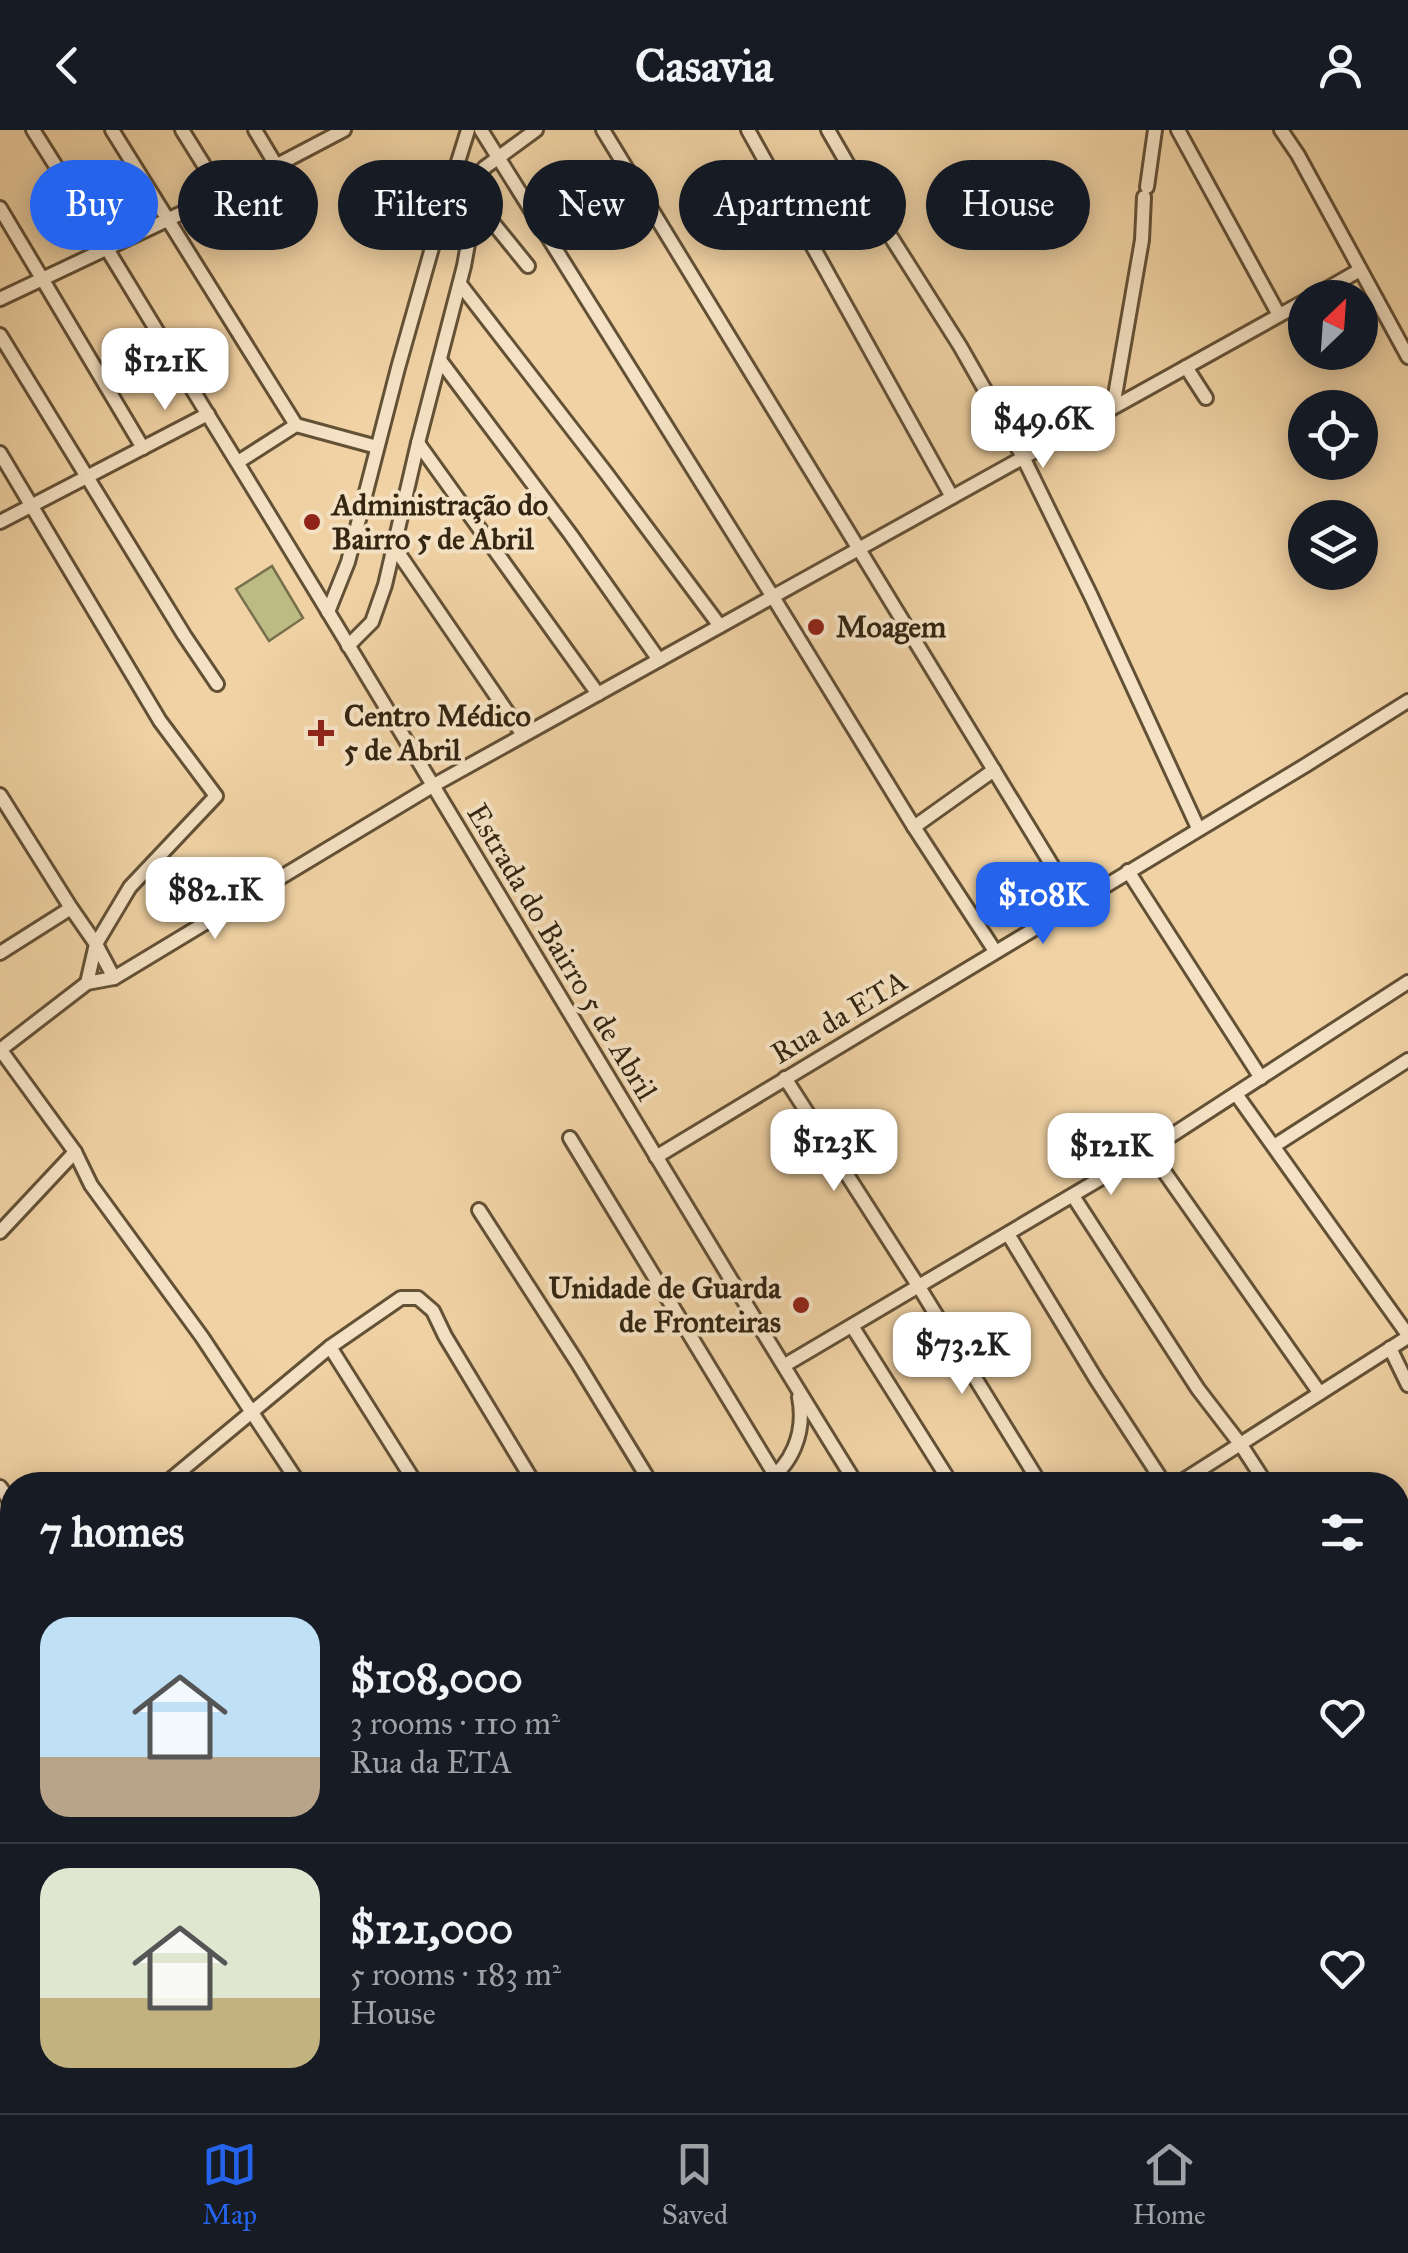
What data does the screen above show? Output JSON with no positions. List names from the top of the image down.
{
  "streets": {
    "street": ["Estrada do Bairro 5 de Abril", "Rua da ETA"]
  },
  "crossings": [
    ["Estrada do Bairro 5 de Abril", "Rua da ETA"]
  ],
  "places": {
    "other": ["Administração do Bairro 5 de Abril", "Moagem", "Unidade de Guarda de Fronteiras"],
    "health": ["Centro Médico 5 de Abril"]
  },
  "north": "top right",
  "page": {
    "header": "Casavia",
    "chip": [
      "Buy",
      "Rent",
      "Filters",
      "New",
      "Apartment",
      "House"
    ],
    "price": [
      "$121K",
      "$49.6K",
      "$82.1K",
      "$108K",
      "$123K",
      "$121K",
      "$73.2K"
    ],
    "heading": "7 homes",
    "list": [
      {
        "name": "$108,000",
        "note": "3 rooms · 110 m² · Rua da ETA"
      },
      {
        "name": "$121,000",
        "note": "5 rooms · 183 m² · House"
      }
    ],
    "tabs": ["Map", "Saved", "Home"]
  }
}
